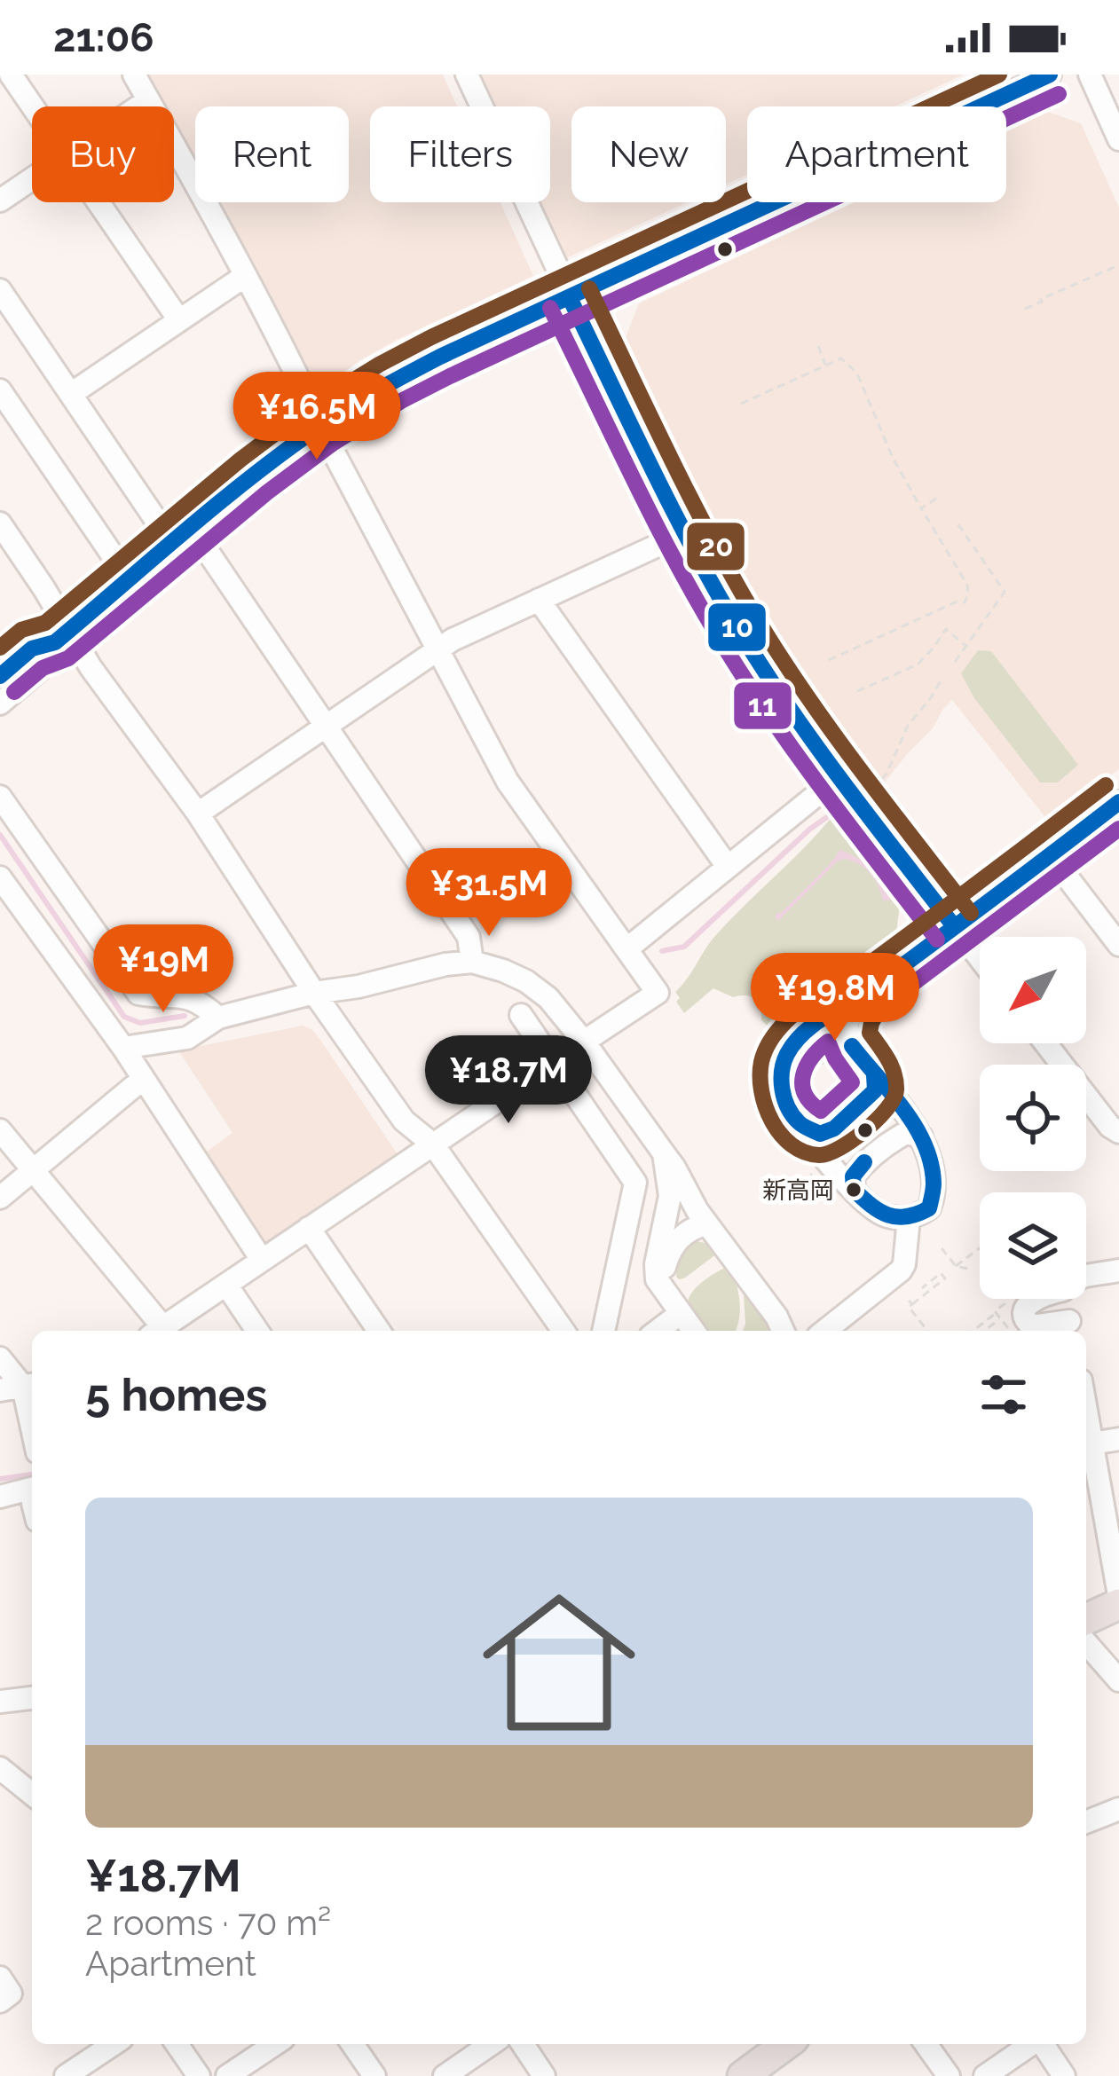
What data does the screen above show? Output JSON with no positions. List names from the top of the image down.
{
  "places": ["新高岡"],
  "lines": ["transit line 10", "transit line 20", "transit line 11"],
  "north": "bottom left",
  "page": {
    "status": "21:06",
    "chip": [
      "Buy",
      "Rent",
      "Filters",
      "New",
      "Apartment"
    ],
    "price": [
      "¥16.5M",
      "¥31.5M",
      "¥19M",
      "¥19.8M",
      "¥18.7M"
    ],
    "heading": "5 homes",
    "list": [
      {
        "name": "¥18.7M",
        "note": "2 rooms · 70 m² · Apartment"
      }
    ]
  }
}
